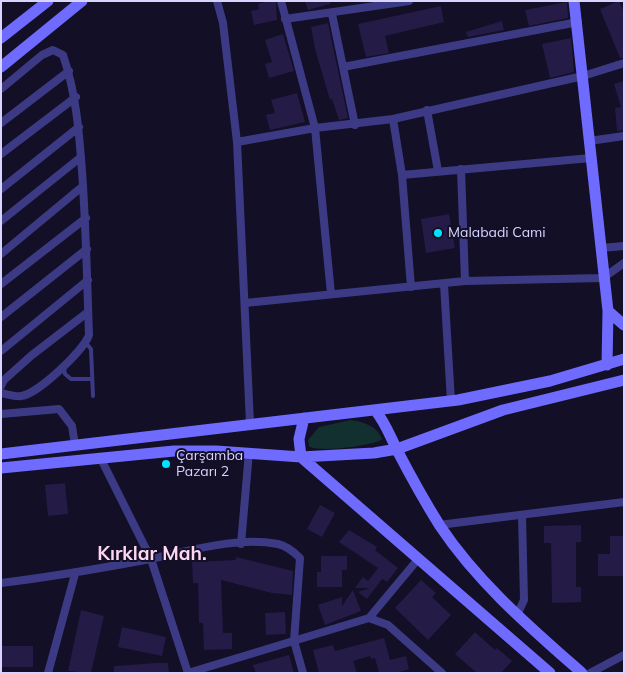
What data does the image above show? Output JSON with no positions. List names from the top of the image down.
{
  "districts": ["Kırklar Mah."],
  "places": ["Malabadi Cami", "Çarşamba Pazarı 2"]
}
